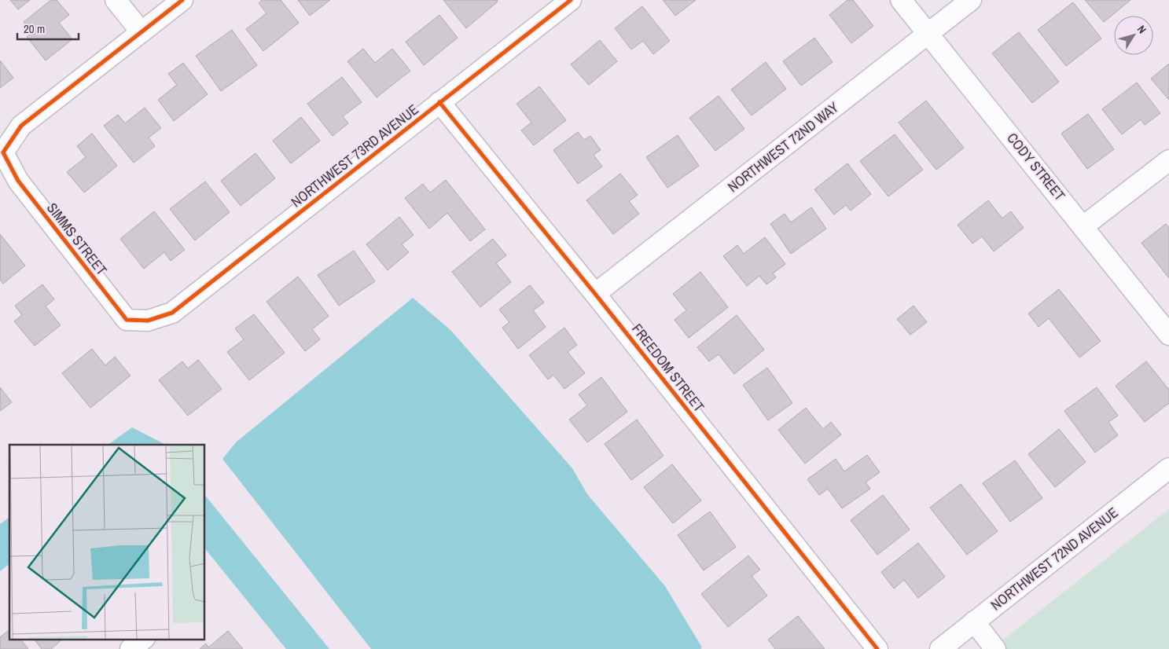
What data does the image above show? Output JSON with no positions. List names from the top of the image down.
{
  "streets": {
    "street": [
      "NORTHWEST 72ND WAY",
      "NORTHWEST 73RD AVENUE",
      "CODY STREET",
      "SIMMS STREET",
      "FREEDOM STREET",
      "NORTHWEST 72ND AVENUE"
    ]
  },
  "crossings": [
    ["NORTHWEST 72ND WAY", "CODY STREET"],
    ["NORTHWEST 72ND WAY", "FREEDOM STREET"],
    ["NORTHWEST 73RD AVENUE", "SIMMS STREET"],
    ["NORTHWEST 73RD AVENUE", "FREEDOM STREET"]
  ],
  "scale_bar": "20 m",
  "north": "top right"
}
